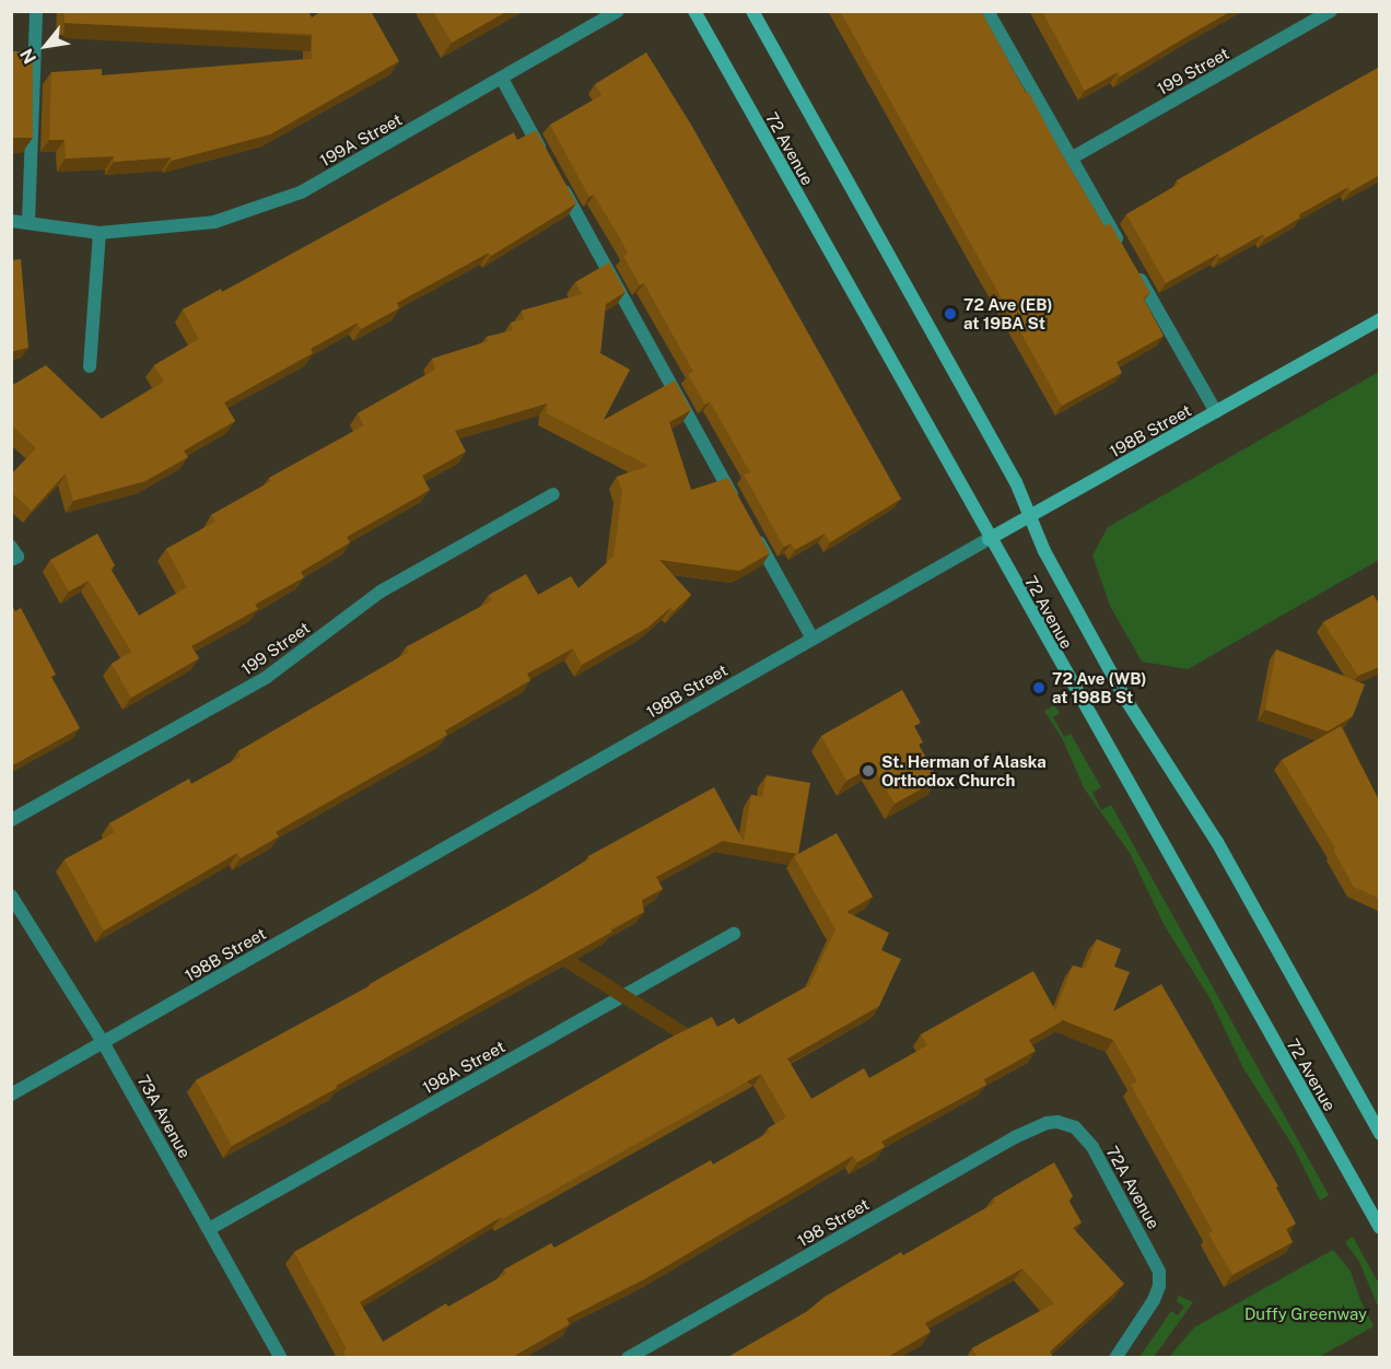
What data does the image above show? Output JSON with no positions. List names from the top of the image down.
{
  "streets": {
    "main road": ["72 Avenue", "198B Street"],
    "street": [
      "199 Street",
      "199A Street",
      "198A Street",
      "73A Avenue",
      "72A Avenue",
      "198 Street"
    ]
  },
  "crossings": [
    ["72 Avenue", "198B Street"],
    ["198B Street", "73A Avenue"],
    ["198A Street", "73A Avenue"],
    ["72A Avenue", "198 Street"]
  ],
  "parks": ["Duffy Greenway"],
  "places": ["72 Ave (EB) at 19BA St", "72 Ave (WB) at 198B St", "St. Herman of Alaska Orthodox Church"],
  "north": "bottom left"
}
